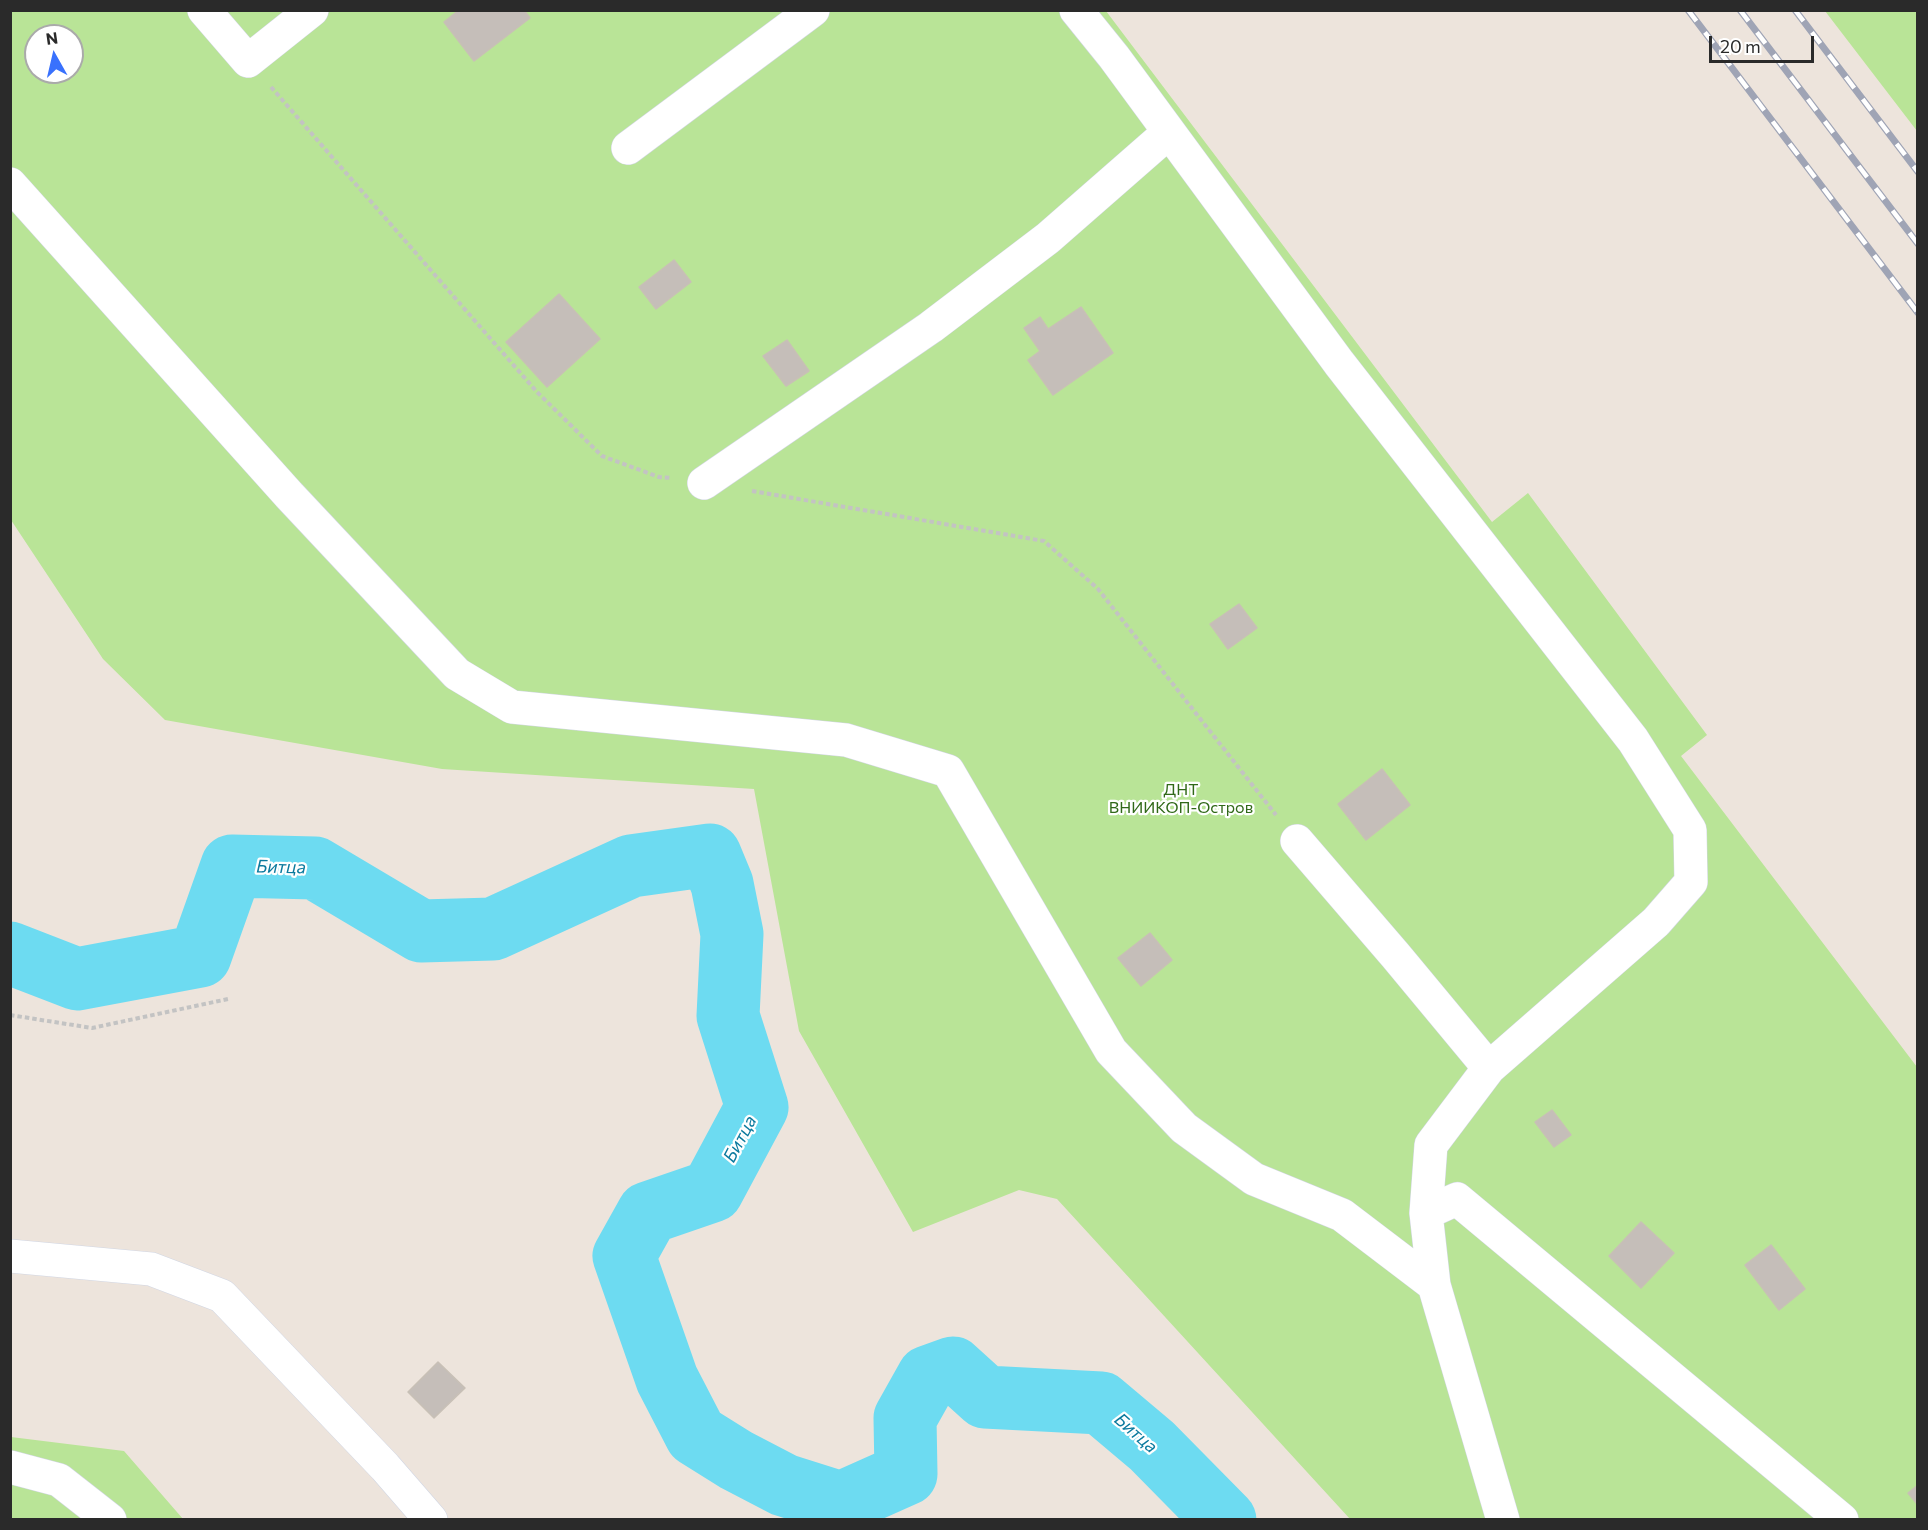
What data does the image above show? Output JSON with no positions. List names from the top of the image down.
{
  "water": ["Битца"],
  "parks": ["ДНТ ВНИИКОП-Остров"],
  "scale_bar": "20 m",
  "north": "top"
}
